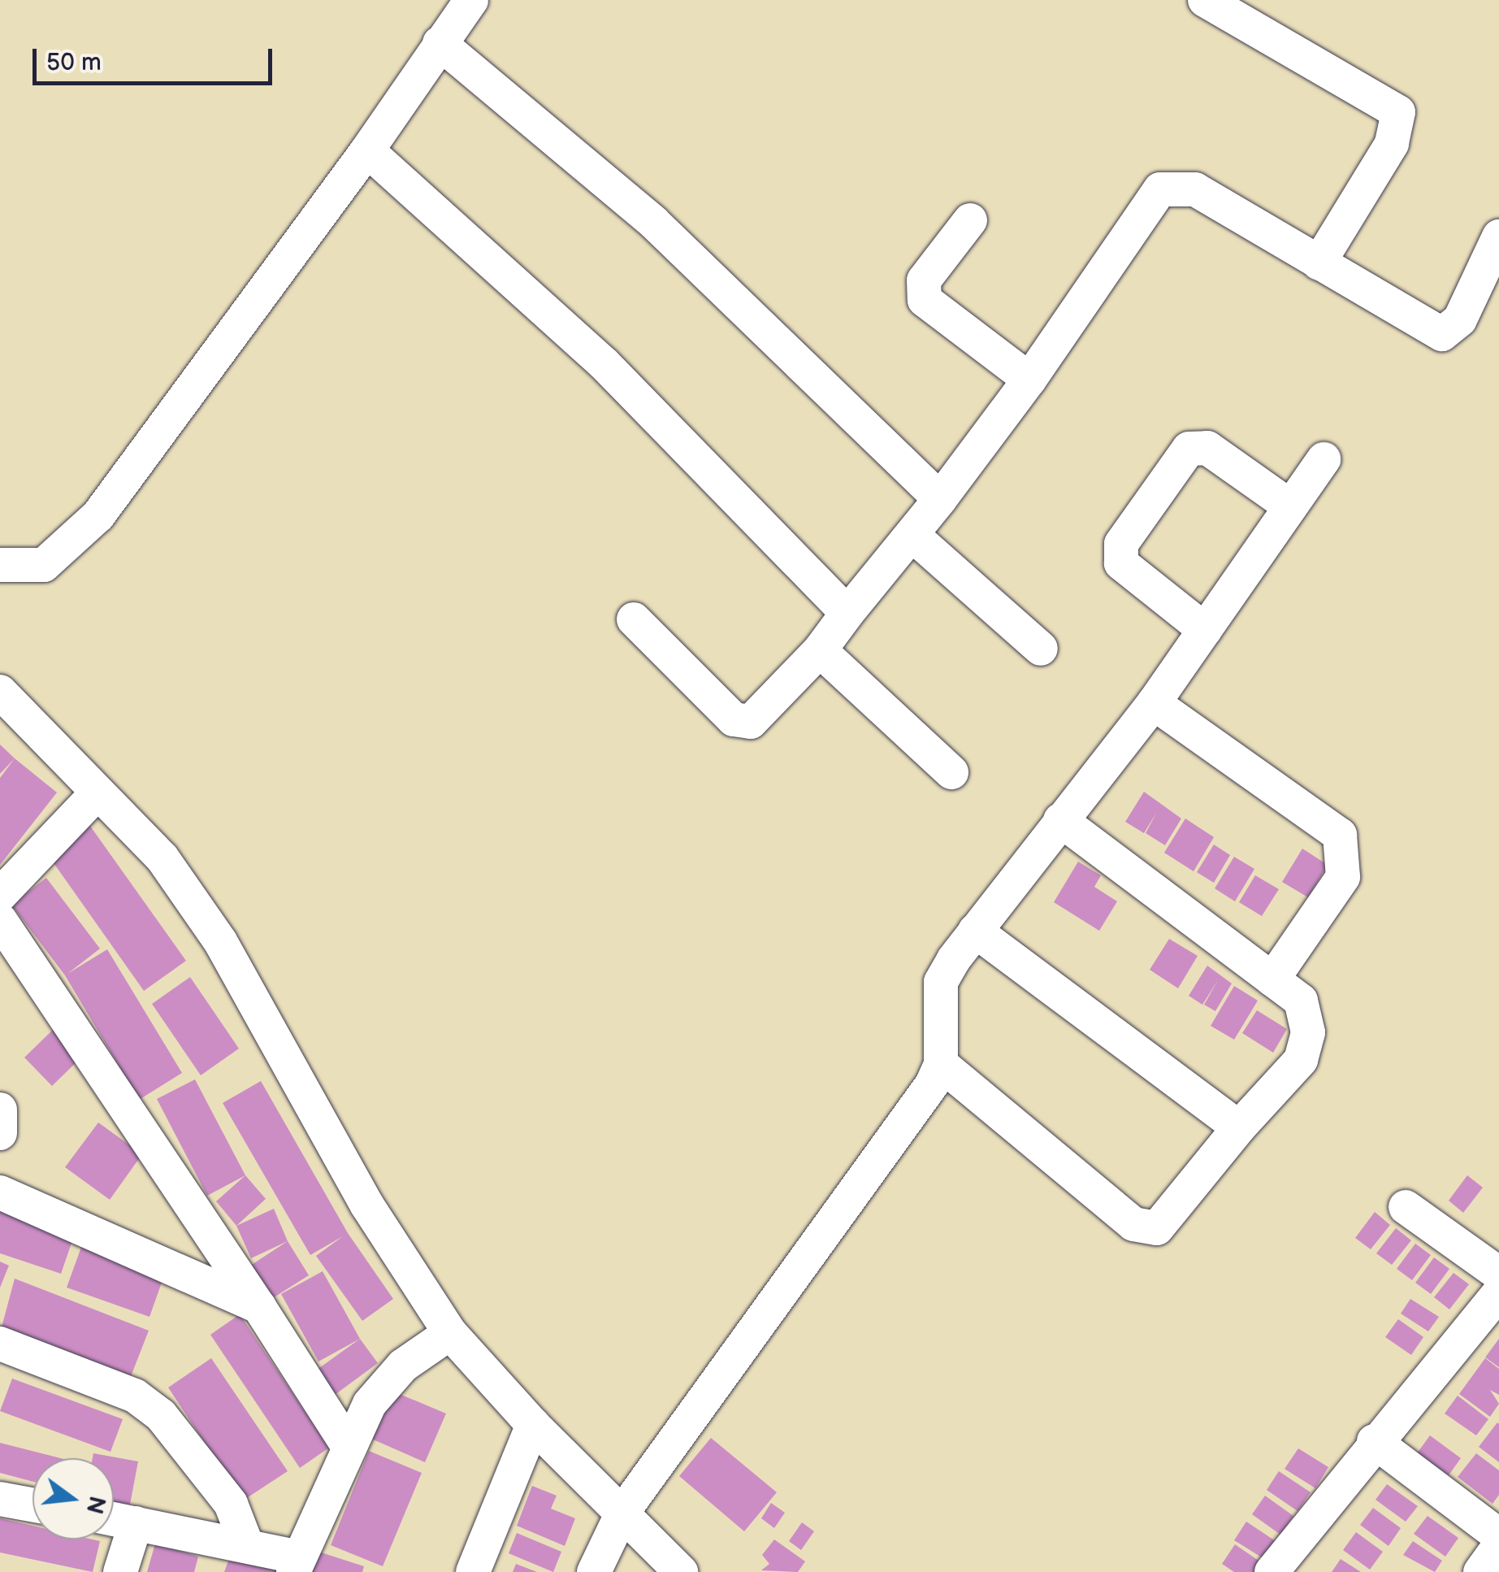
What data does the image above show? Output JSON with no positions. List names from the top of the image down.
{
  "scale_bar": "50 m",
  "north": "right"
}
